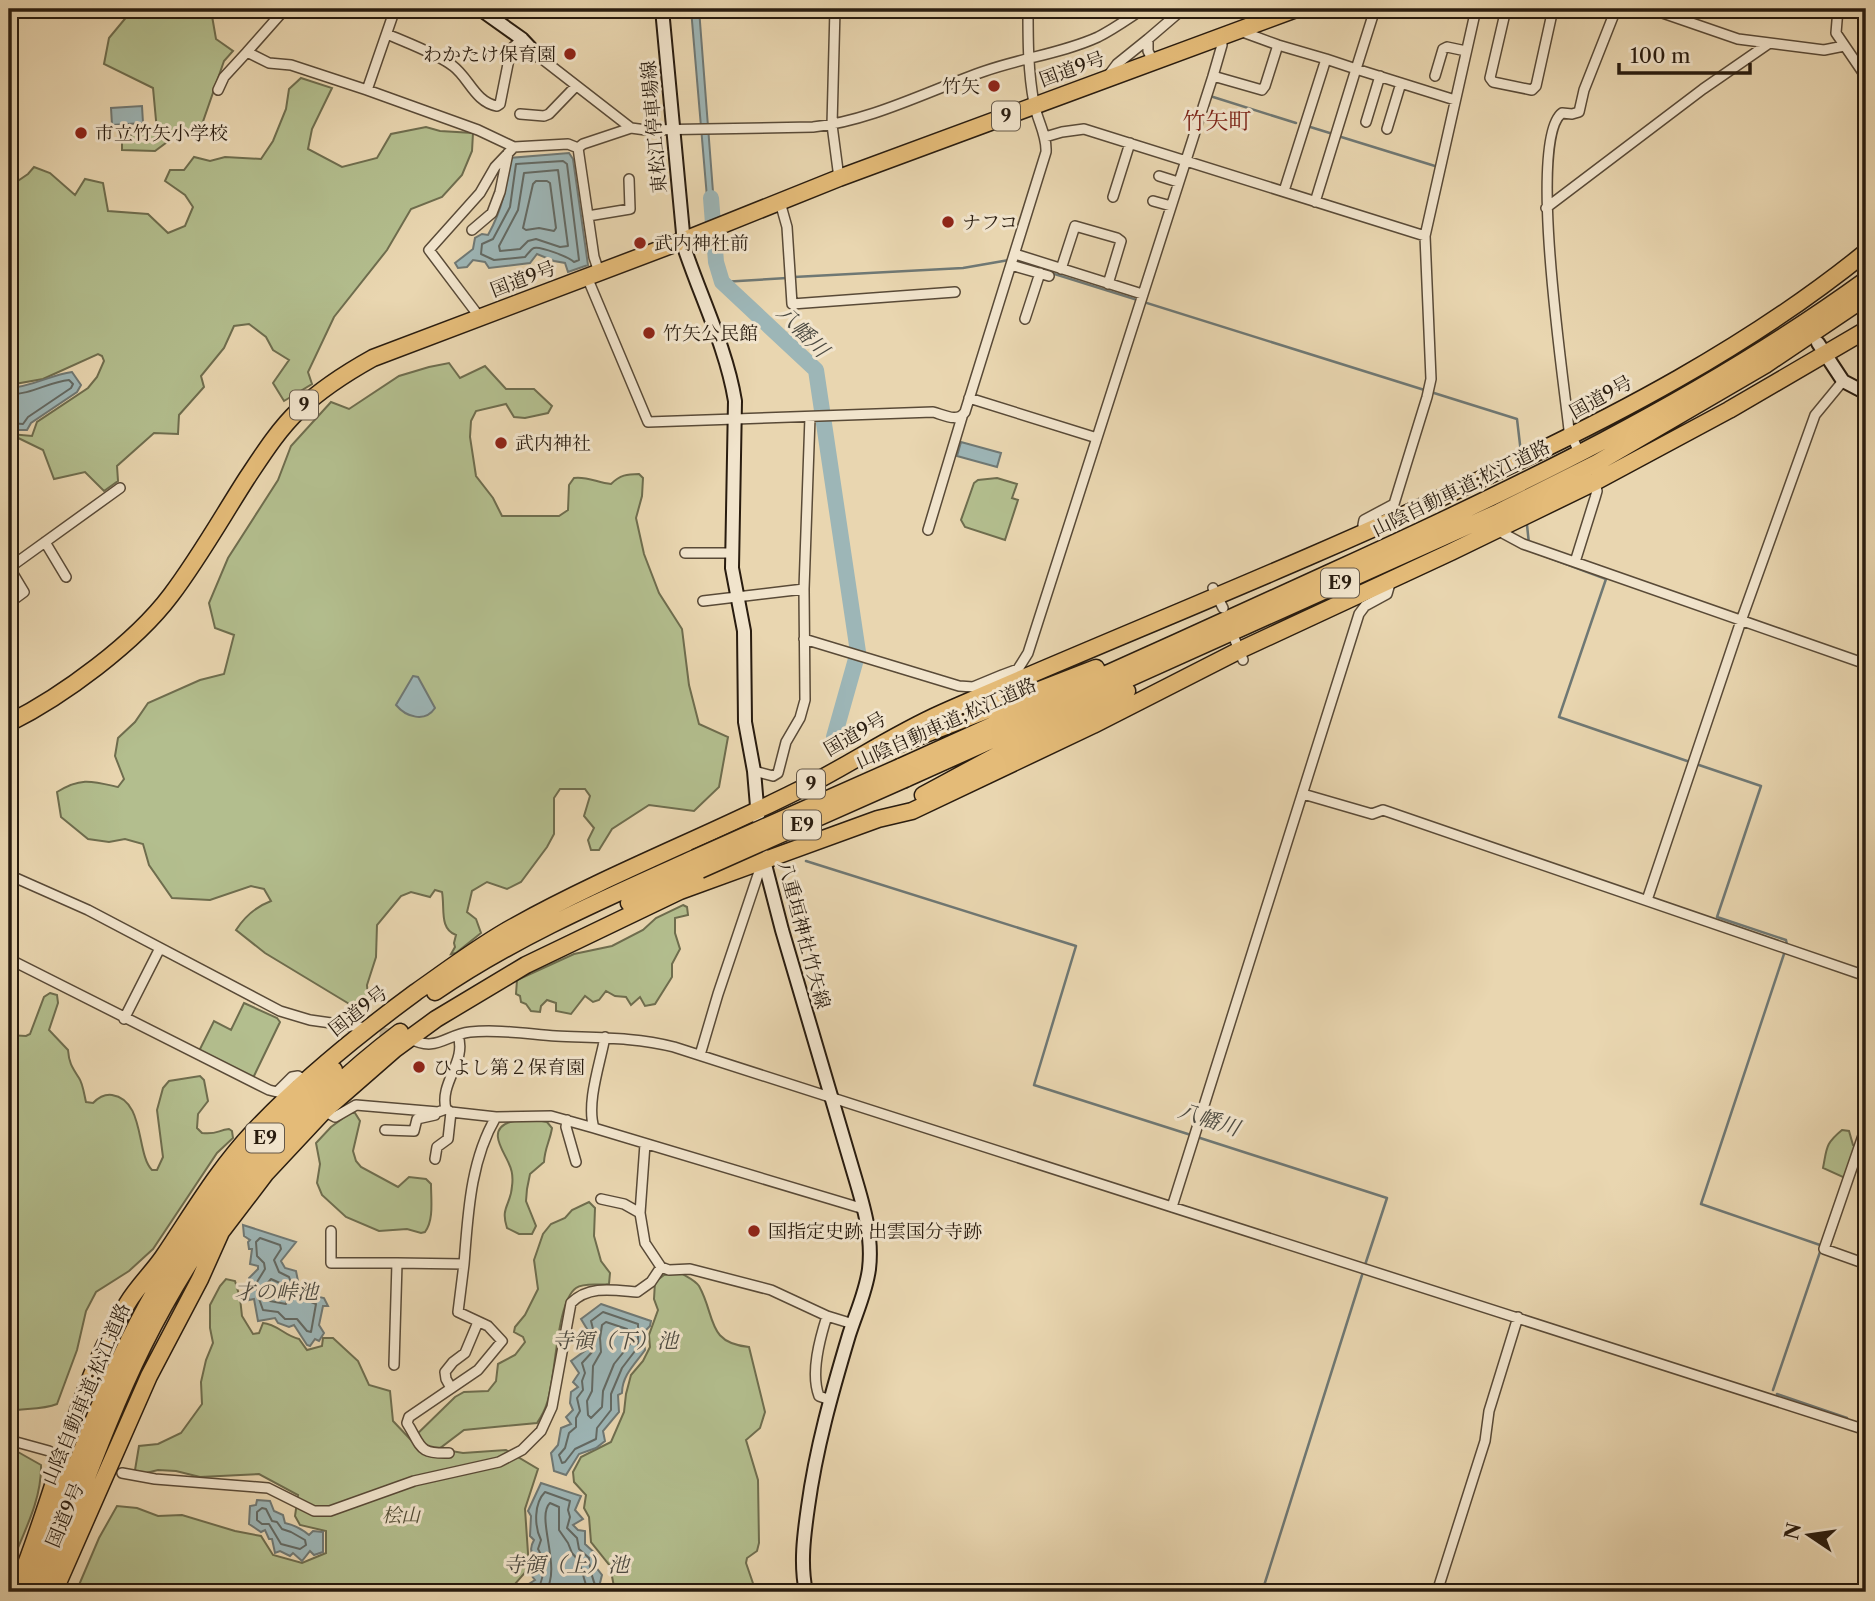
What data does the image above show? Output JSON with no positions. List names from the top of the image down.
{
  "streets": {
    "highway": [
      "国道9号",
      "9",
      "山陰自動車道;松江道路",
      "E9"
    ],
    "main road": ["東松江停車場線", "八重垣神社竹矢線"]
  },
  "crossings": [
    ["国道9号", "東松江停車場線"],
    ["国道9号", "八重垣神社竹矢線"],
    ["東松江停車場線", "八重垣神社竹矢線"]
  ],
  "districts": ["竹矢町"],
  "water": [
    "八幡川",
    "才の峠池",
    "寺領（下）池",
    "寺領（上）池"
  ],
  "parks": ["桧山"],
  "places": [
    "わかたけ保育園",
    "竹矢",
    "市立竹矢小学校",
    "ナフコ",
    "武内神社前",
    "竹矢公民館",
    "武内神社",
    "ひよし第２保育園",
    "国指定史跡 出雲国分寺跡"
  ],
  "scale_bar": "100 m",
  "north": "left"
}
